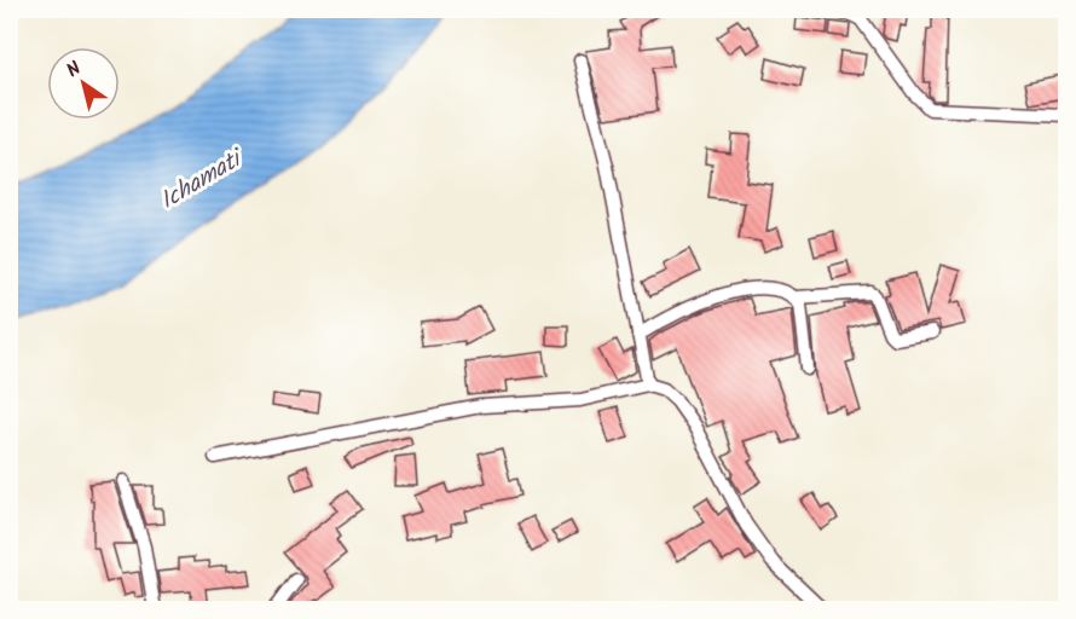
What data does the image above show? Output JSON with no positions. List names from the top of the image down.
{
  "water": ["Ichamati"],
  "north": "top left"
}
